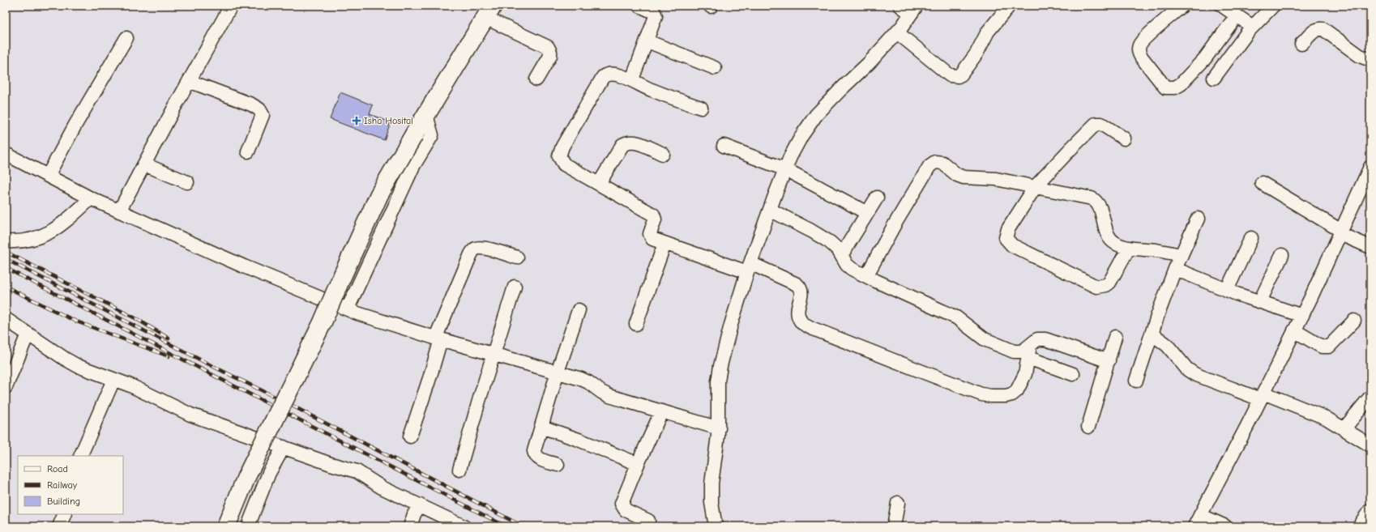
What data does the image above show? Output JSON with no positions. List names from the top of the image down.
{
  "places": {
    "health": ["Isha Hosital"]
  },
  "legend": ["Road", "Railway", "Building"]
}
